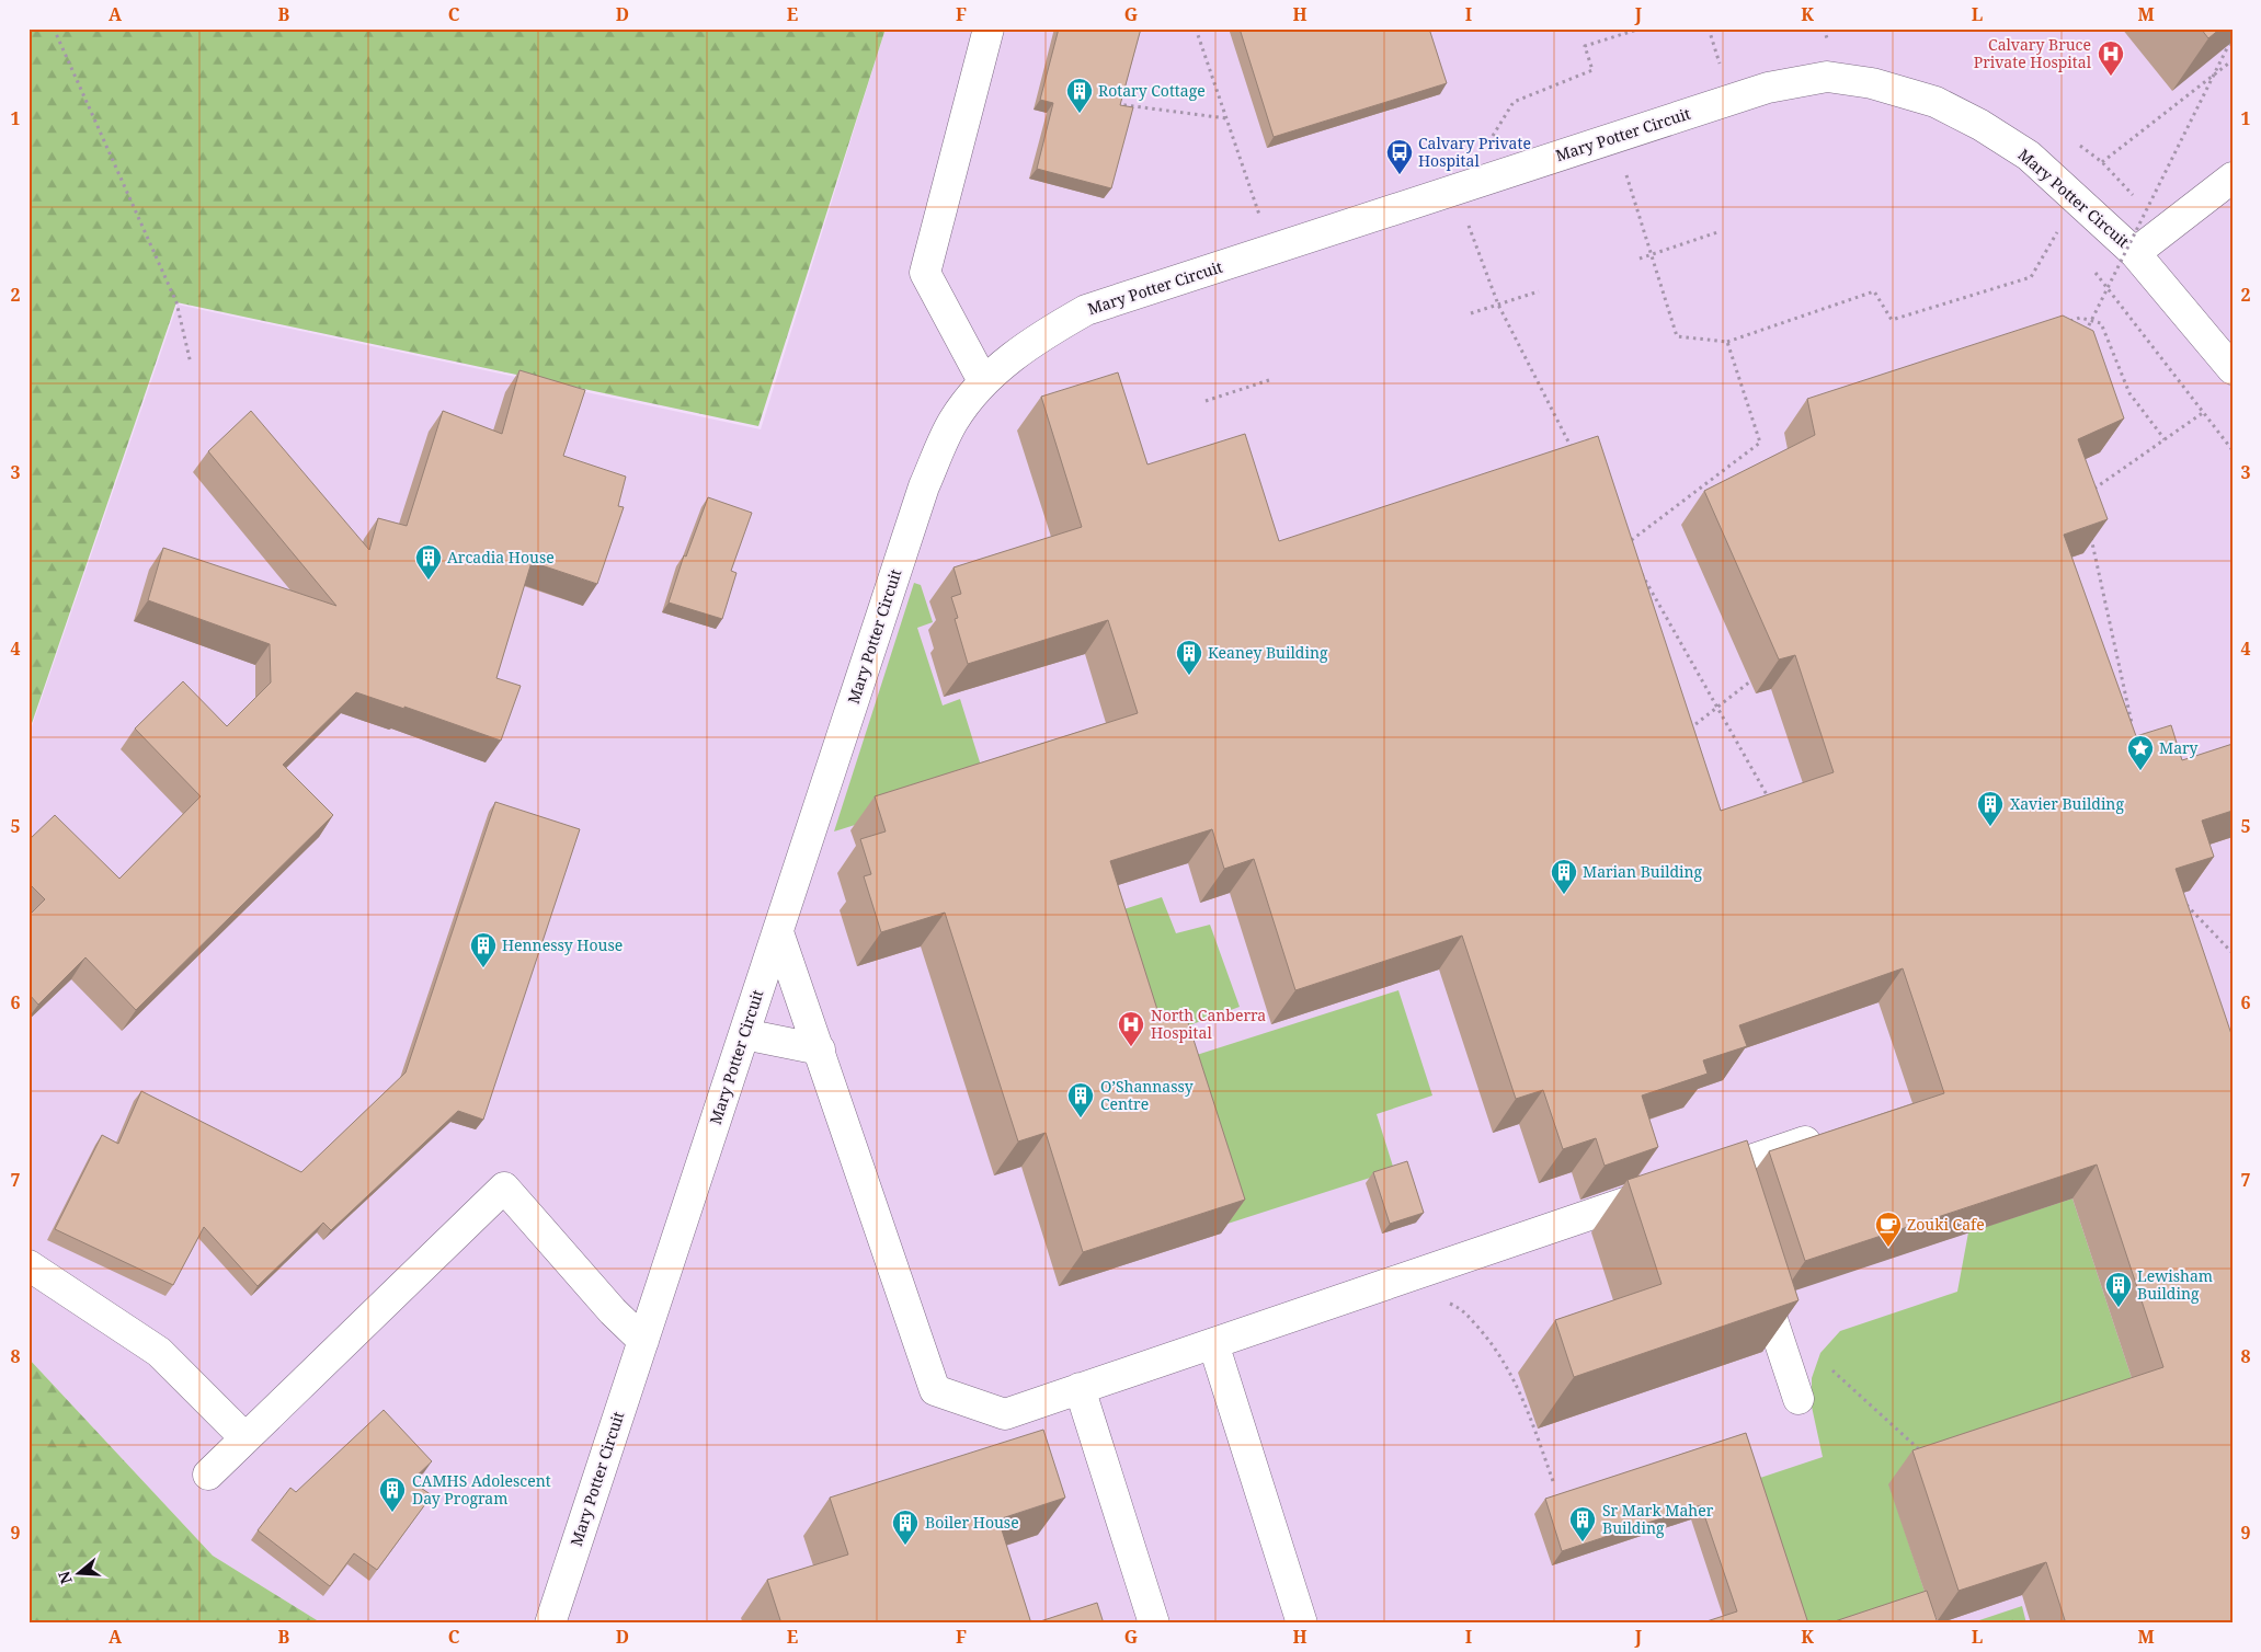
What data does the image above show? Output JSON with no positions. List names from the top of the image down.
{
  "streets": {
    "street": ["Mary Potter Circuit"]
  },
  "places": {
    "hospital": ["Calvary Bruce Private Hospital", "North Canberra Hospital"],
    "building": [
      "Rotary Cottage",
      "Arcadia House",
      "Keaney Building",
      "Xavier Building",
      "Marian Building",
      "Hennessy House",
      "O’Shannassy Centre",
      "Lewisham Building",
      "CAMHS Adolescent Day Program",
      "Sr Mark Maher Building",
      "Boiler House"
    ],
    "bus stop": ["Calvary Private Hospital"],
    "place": ["Mary"],
    "cafe": ["Zouki Cafe"]
  },
  "north": "left",
  "grid": {
    "columns": [
      "A",
      "B",
      "C",
      "D",
      "E",
      "F",
      "G",
      "H",
      "I",
      "J",
      "K",
      "L",
      "M"
    ],
    "rows": [
      "1",
      "2",
      "3",
      "4",
      "5",
      "6",
      "7",
      "8",
      "9"
    ]
  }
}
